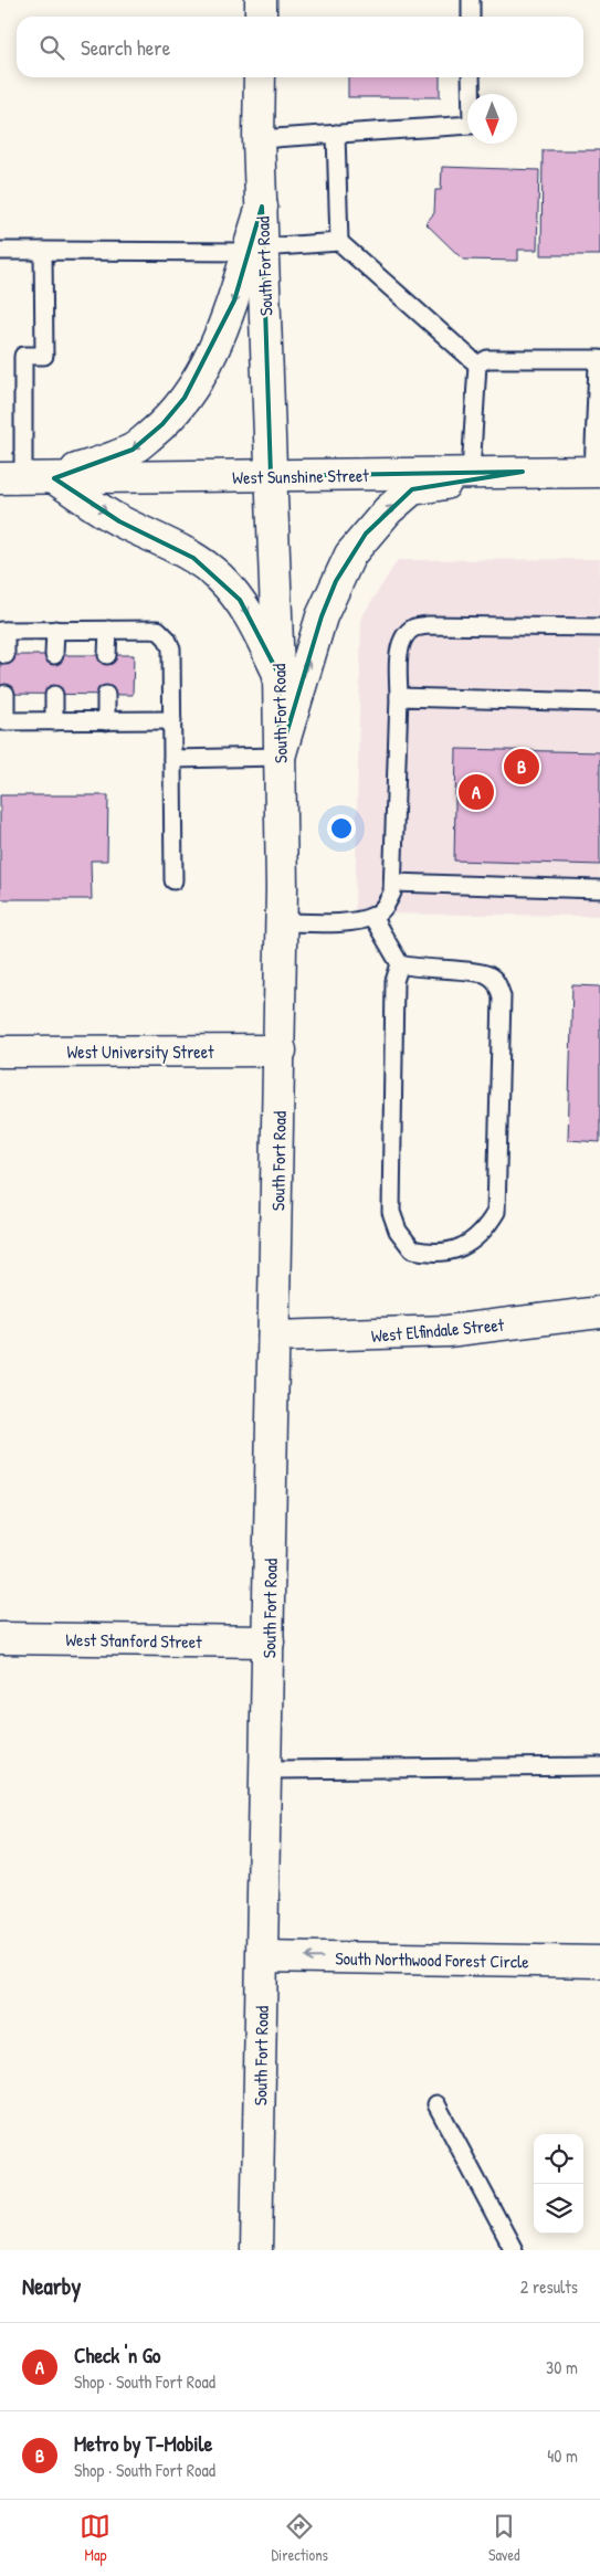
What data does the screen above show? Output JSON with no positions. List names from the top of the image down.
{
  "streets": {
    "street": [
      "South Fort Road",
      "West Sunshine Street",
      "West University Street",
      "West Elfindale Street",
      "West Stanford Street",
      "South Northwood Forest Circle"
    ]
  },
  "crossings": [
    ["South Fort Road", "West Sunshine Street"],
    ["South Fort Road", "West University Street"],
    ["South Fort Road", "West Elfindale Street"],
    ["South Fort Road", "West Stanford Street"],
    ["South Fort Road", "South Northwood Forest Circle"]
  ],
  "one_way": ["South Northwood Forest Circle"],
  "north": "bottom",
  "page": {
    "search": "Search here",
    "pins": ["B", "A"],
    "heading": ["Nearby", "2 results"],
    "list": [
      {
        "mark": "A",
        "name": "Check 'n Go",
        "note": "Shop · South Fort Road",
        "value": "30 m"
      },
      {
        "mark": "B",
        "name": "Metro by T-Mobile",
        "note": "Shop · South Fort Road",
        "value": "40 m"
      }
    ],
    "nav": ["Map", "Directions", "Saved"]
  }
}
